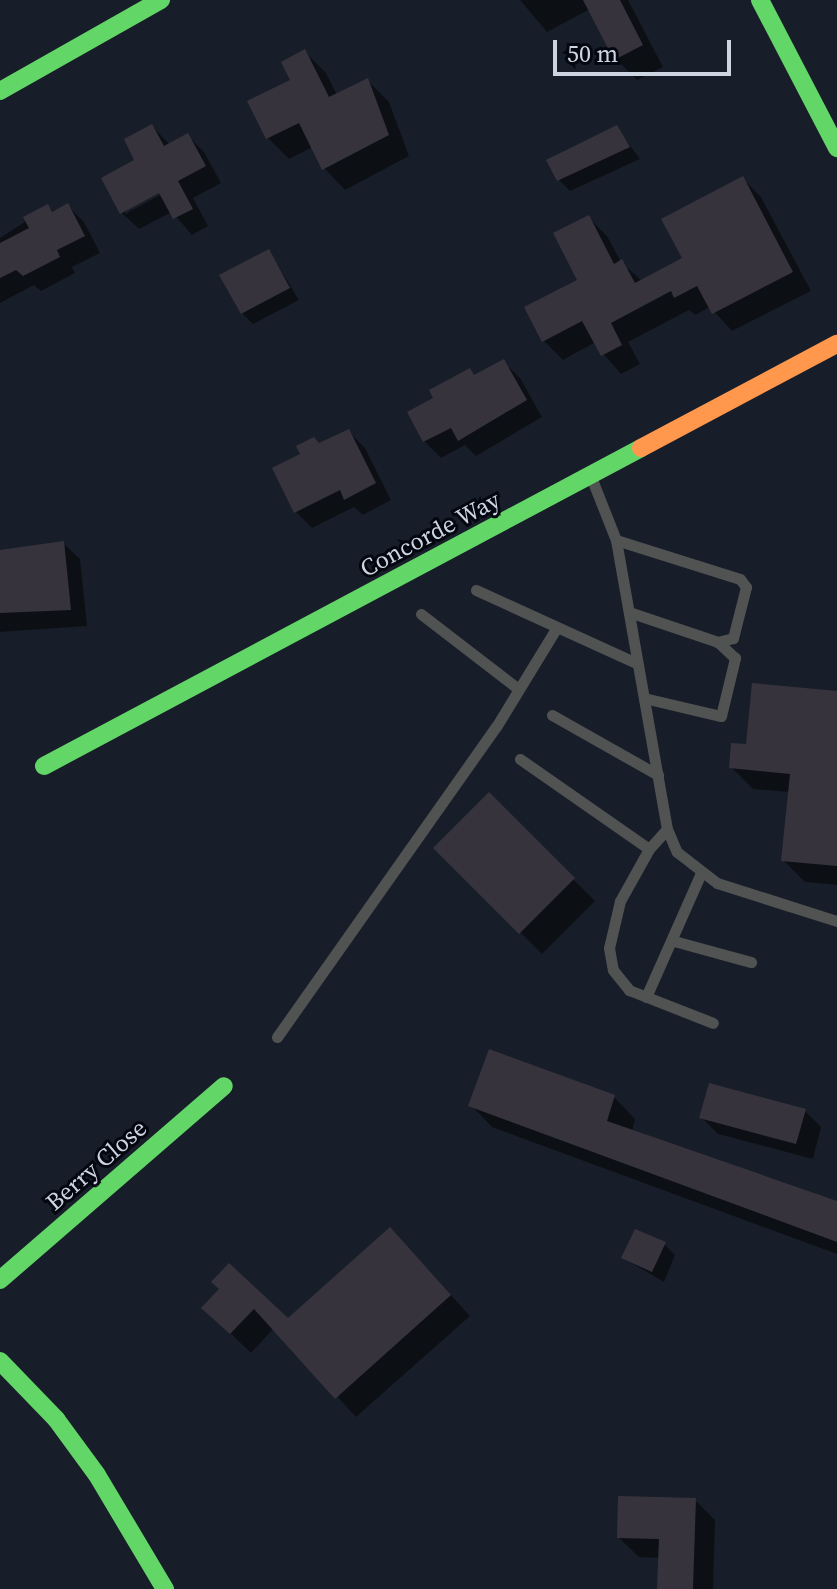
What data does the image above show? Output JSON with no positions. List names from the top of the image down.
{
  "streets": {
    "street": ["Concorde Way", "Berry Close"]
  },
  "scale_bar": "50 m"
}
